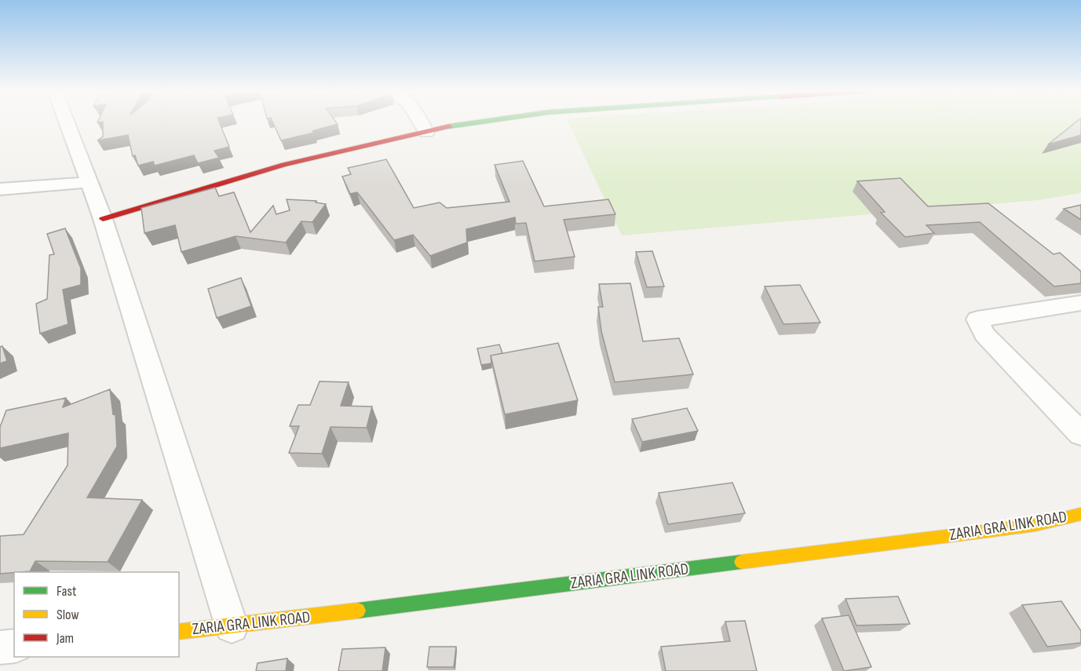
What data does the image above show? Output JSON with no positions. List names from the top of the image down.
{
  "streets": {
    "street": ["ZARIA GRA LINK ROAD"]
  },
  "legend": ["Fast", "Slow", "Jam"]
}
